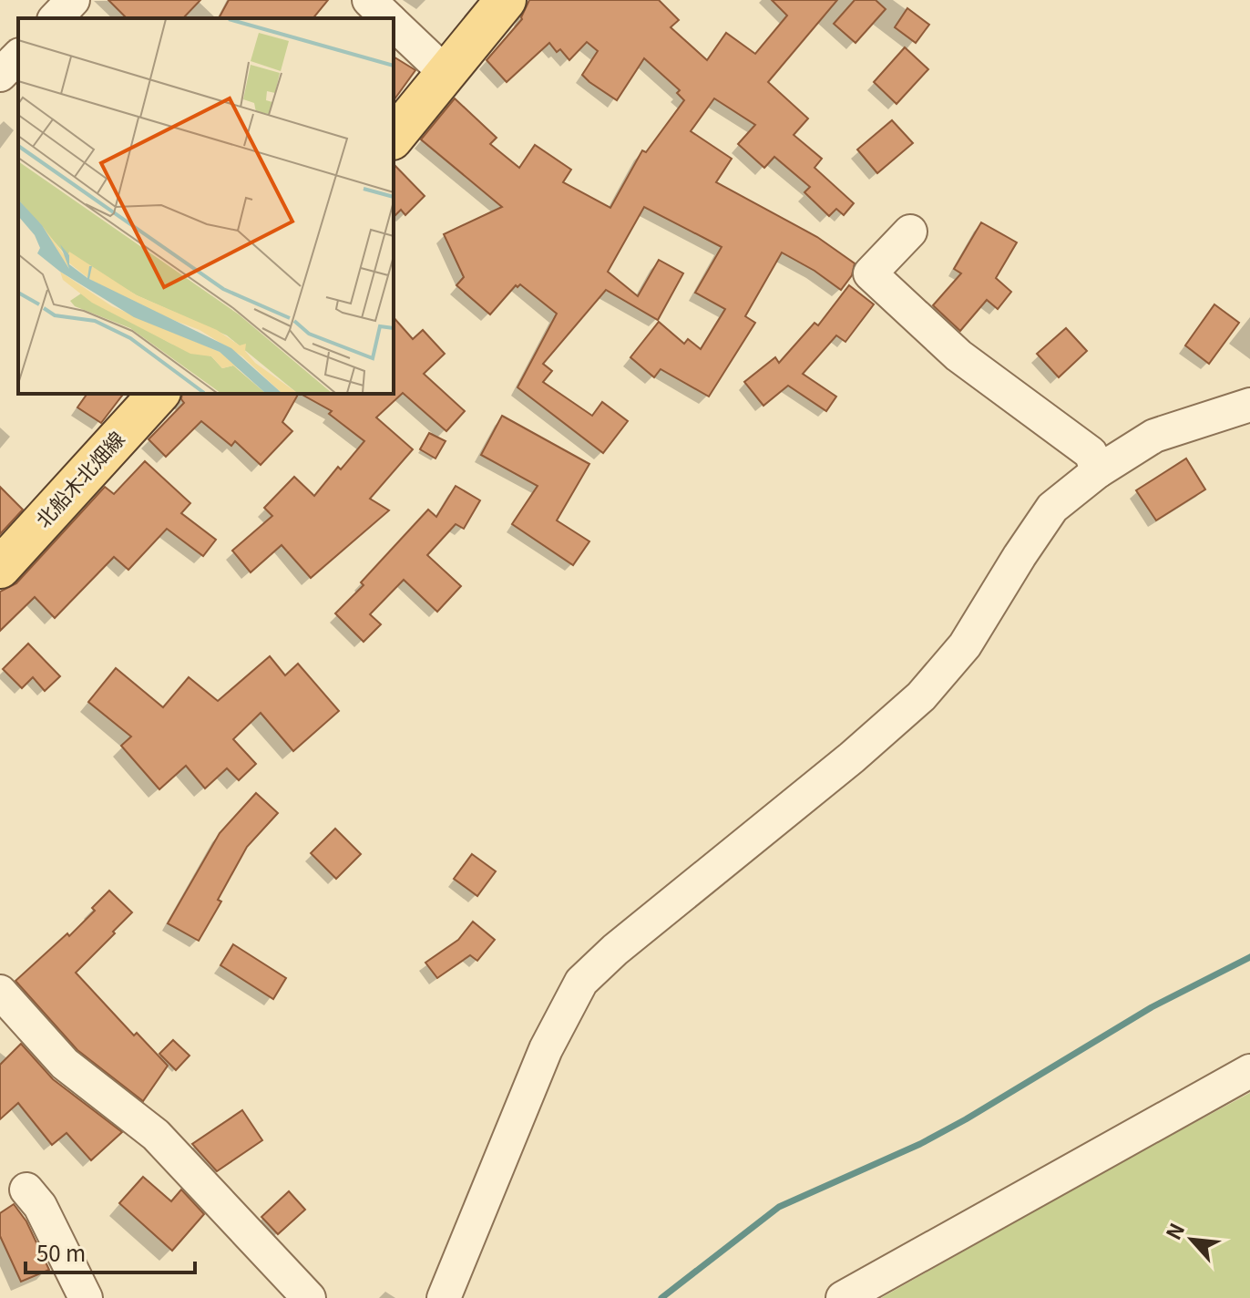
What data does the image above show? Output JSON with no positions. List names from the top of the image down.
{
  "streets": {
    "main road": ["北船木北畑線"]
  },
  "scale_bar": "50 m",
  "north": "top left"
}
